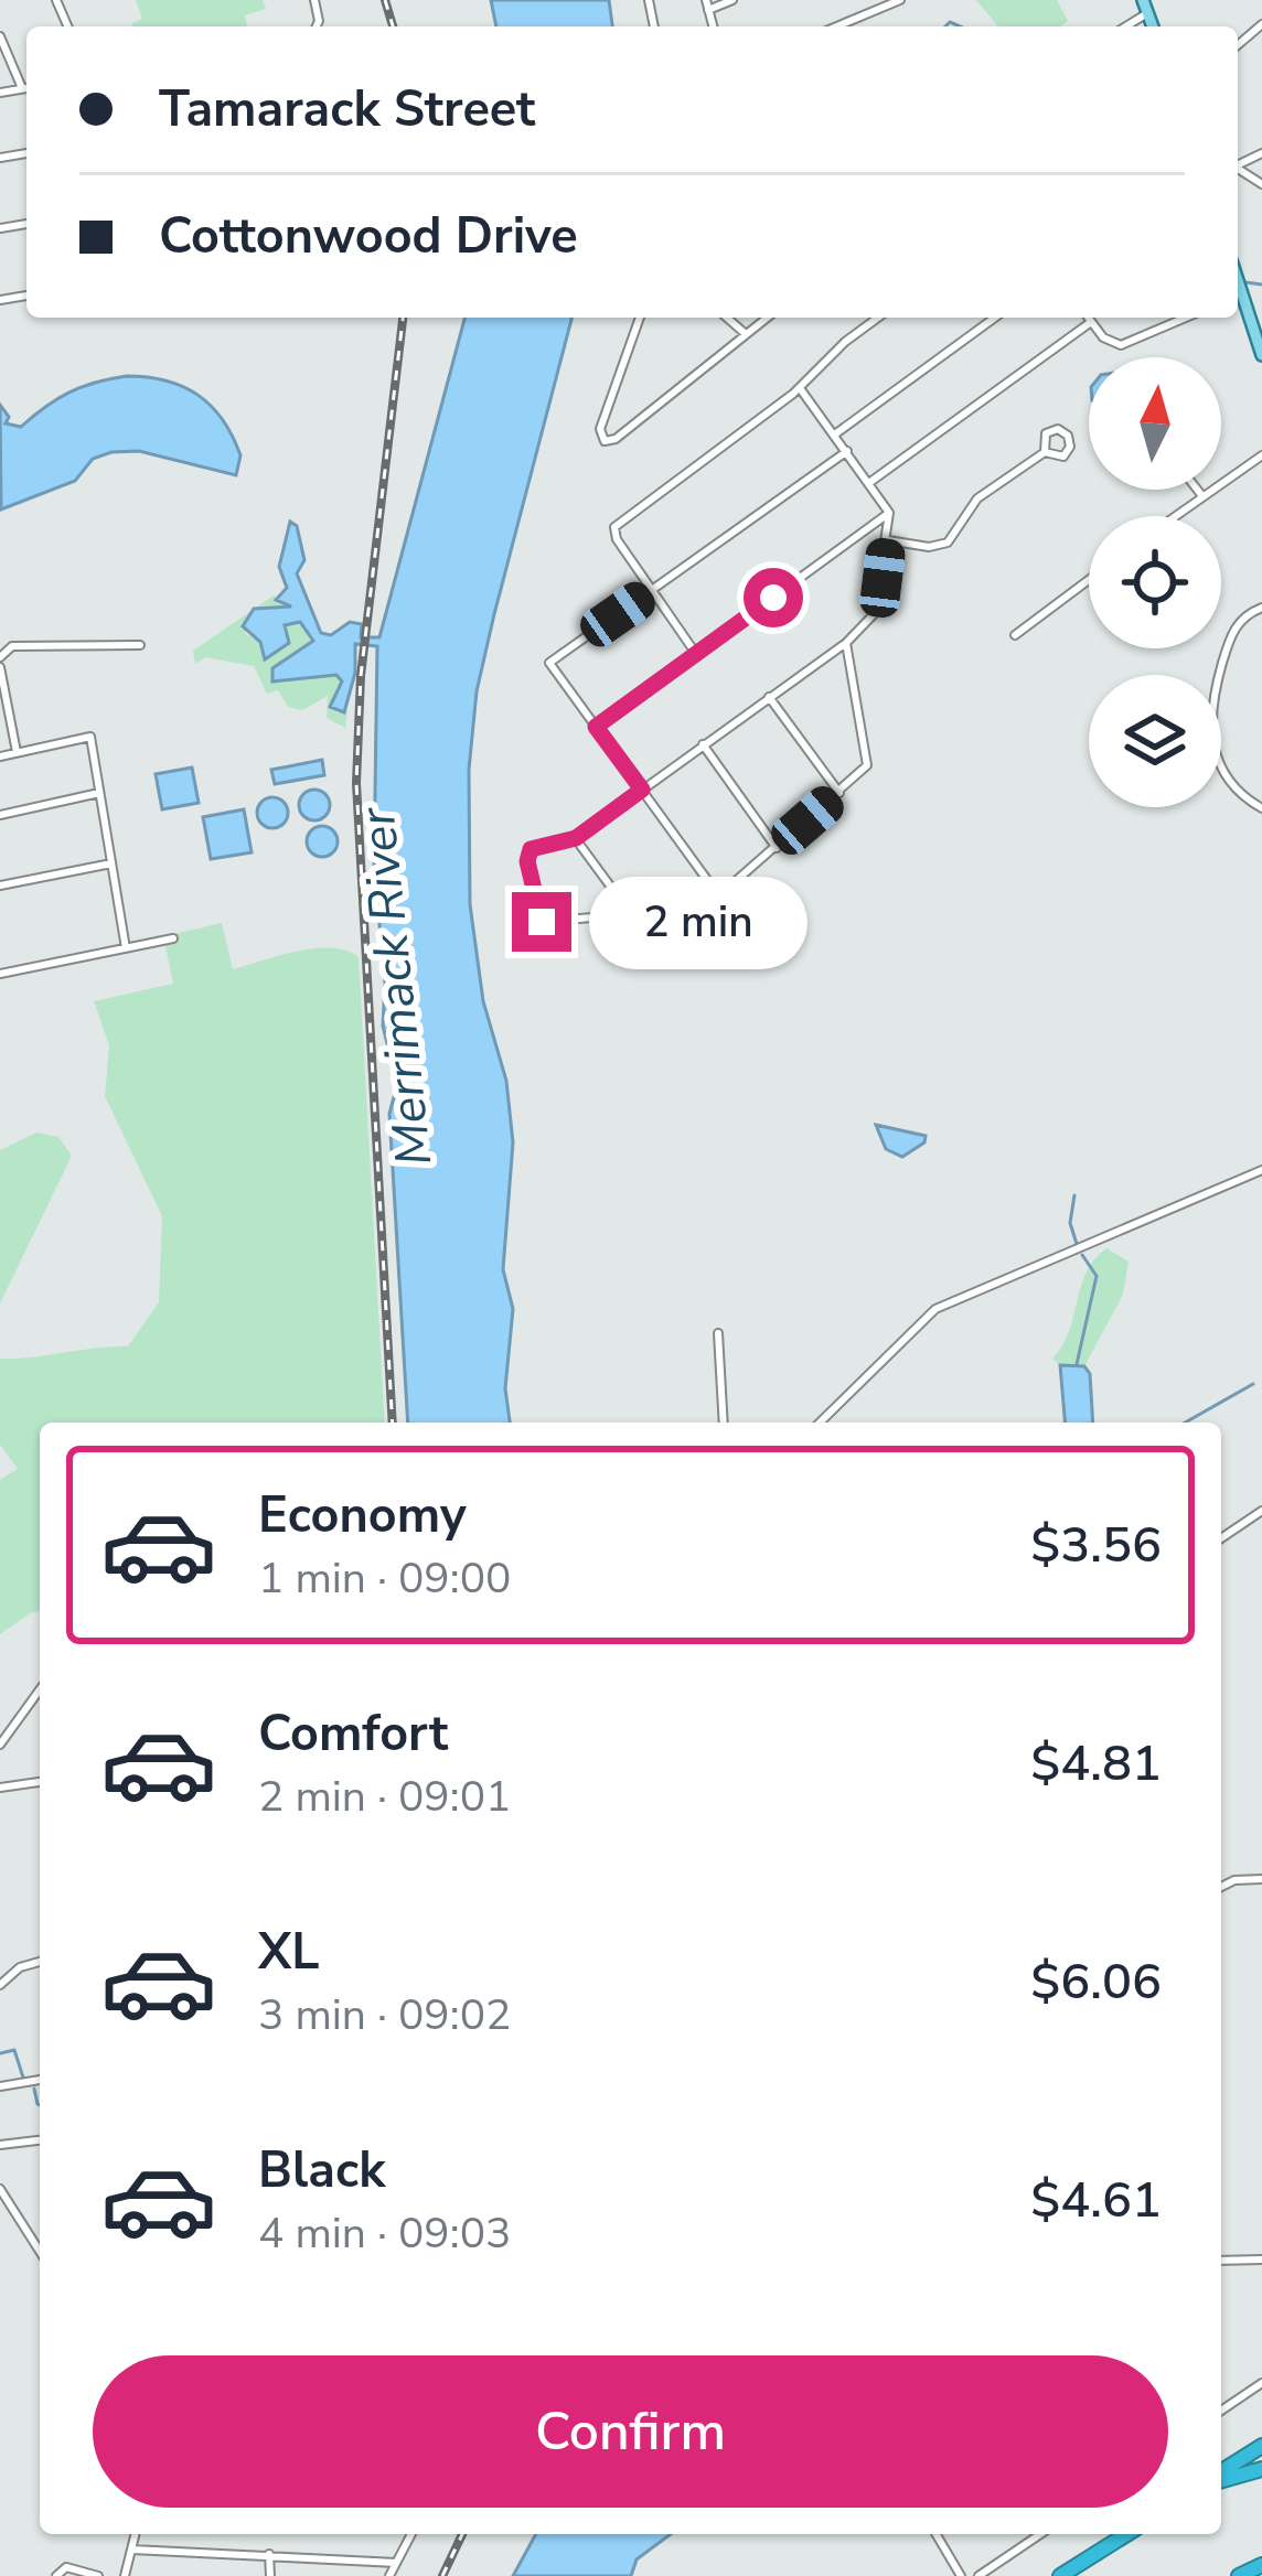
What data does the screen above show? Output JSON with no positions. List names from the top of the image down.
{
  "water": ["Merrimack River"],
  "north": "top",
  "page": {
    "banner": ["Tamarack Street", "Cottonwood Drive"],
    "bubble": "2 min",
    "list": [
      {
        "name": "Economy",
        "note": "1 min · 09:00",
        "value": "$3.56"
      },
      {
        "name": "Comfort",
        "note": "2 min · 09:01",
        "value": "$4.81"
      },
      {
        "name": "XL",
        "note": "3 min · 09:02",
        "value": "$6.06"
      },
      {
        "name": "Black",
        "note": "4 min · 09:03",
        "value": "$4.61"
      }
    ],
    "buttons": "Confirm"
  }
}
